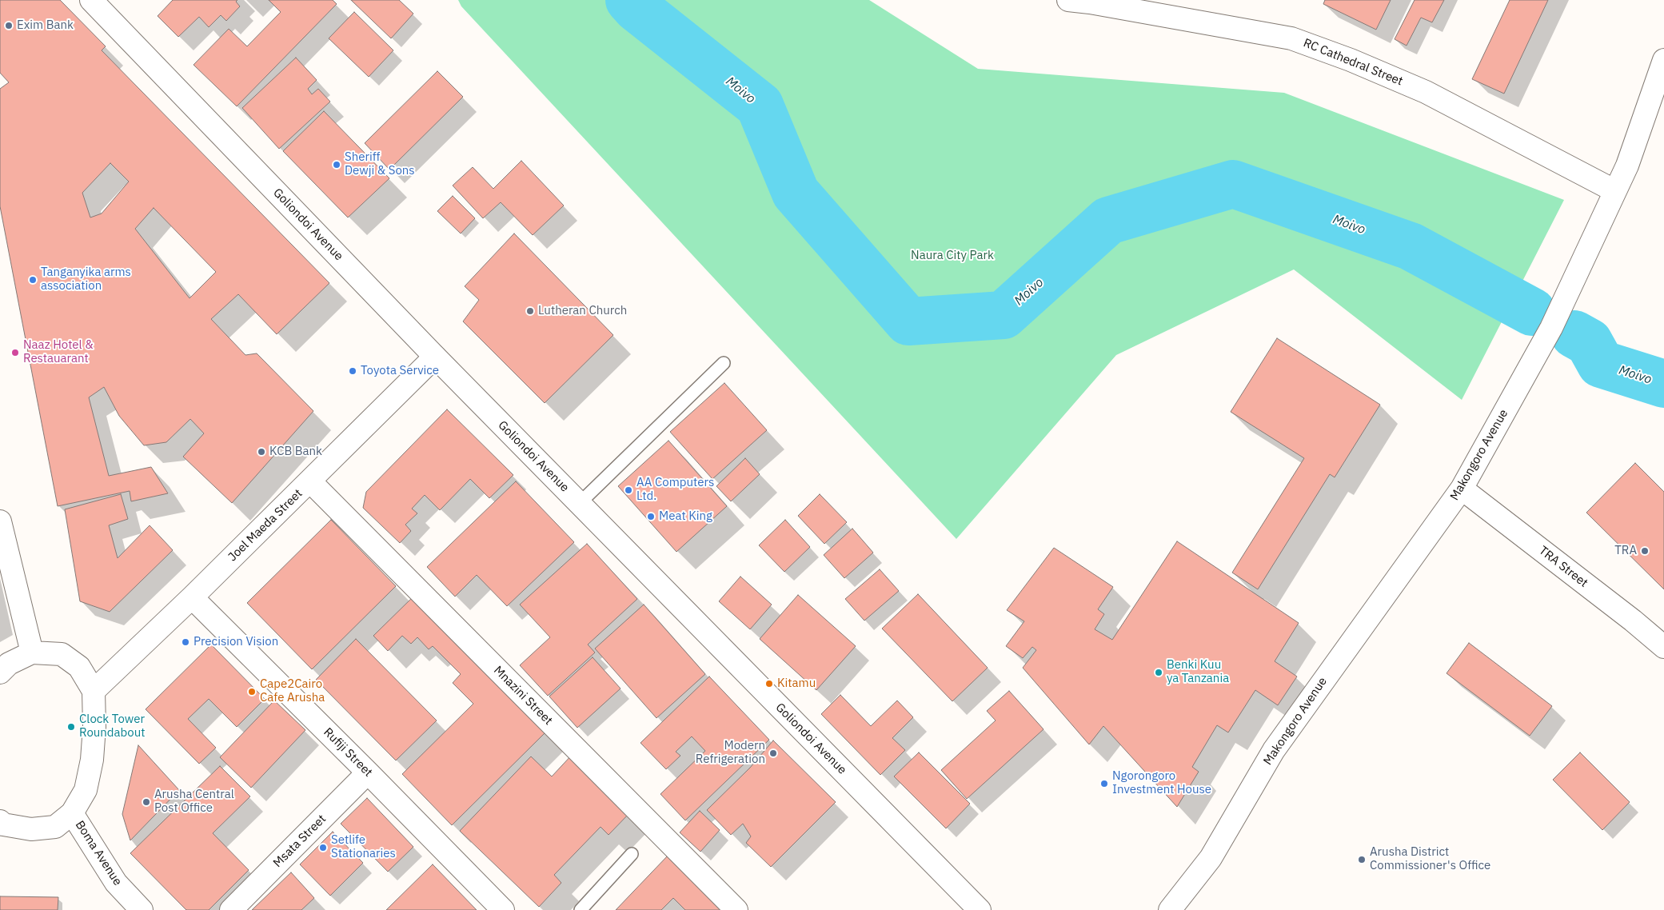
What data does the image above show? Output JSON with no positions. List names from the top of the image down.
{
  "streets": {
    "street": [
      "RC Cathedral Street",
      "Goliondoi Avenue",
      "Makongoro Avenue",
      "Joel Maeda Street",
      "TRA Street",
      "Mnazini Street",
      "Rufiji Street",
      "Msata Street",
      "Boma Avenue"
    ]
  },
  "crossings": [
    ["RC Cathedral Street", "Makongoro Avenue"],
    ["Goliondoi Avenue", "Joel Maeda Street"],
    ["Makongoro Avenue", "TRA Street"],
    ["Joel Maeda Street", "Mnazini Street"],
    ["Joel Maeda Street", "Rufiji Street"],
    ["Rufiji Street", "Msata Street"]
  ],
  "water": ["Moivo"],
  "parks": ["Naura City Park"],
  "places": [
    "Exim Bank",
    "Sheriff Dewji & Sons",
    "Tanganyika arms association",
    "Lutheran Church",
    "Naaz Hotel & Restauarant",
    "Toyota Service",
    "KCB Bank",
    "AA Computers Ltd.",
    "Meat King",
    "TRA",
    "Precision Vision",
    "Benki Kuu ya Tanzania",
    "Kitamu",
    "Cape2Cairo Cafe Arusha",
    "Clock Tower Roundabout",
    "Modern Refrigeration",
    "Ngorongoro Investment House",
    "Arusha Central Post Office",
    "Setlife Stationaries",
    "Arusha District Commissioner's Office"
  ]
}
